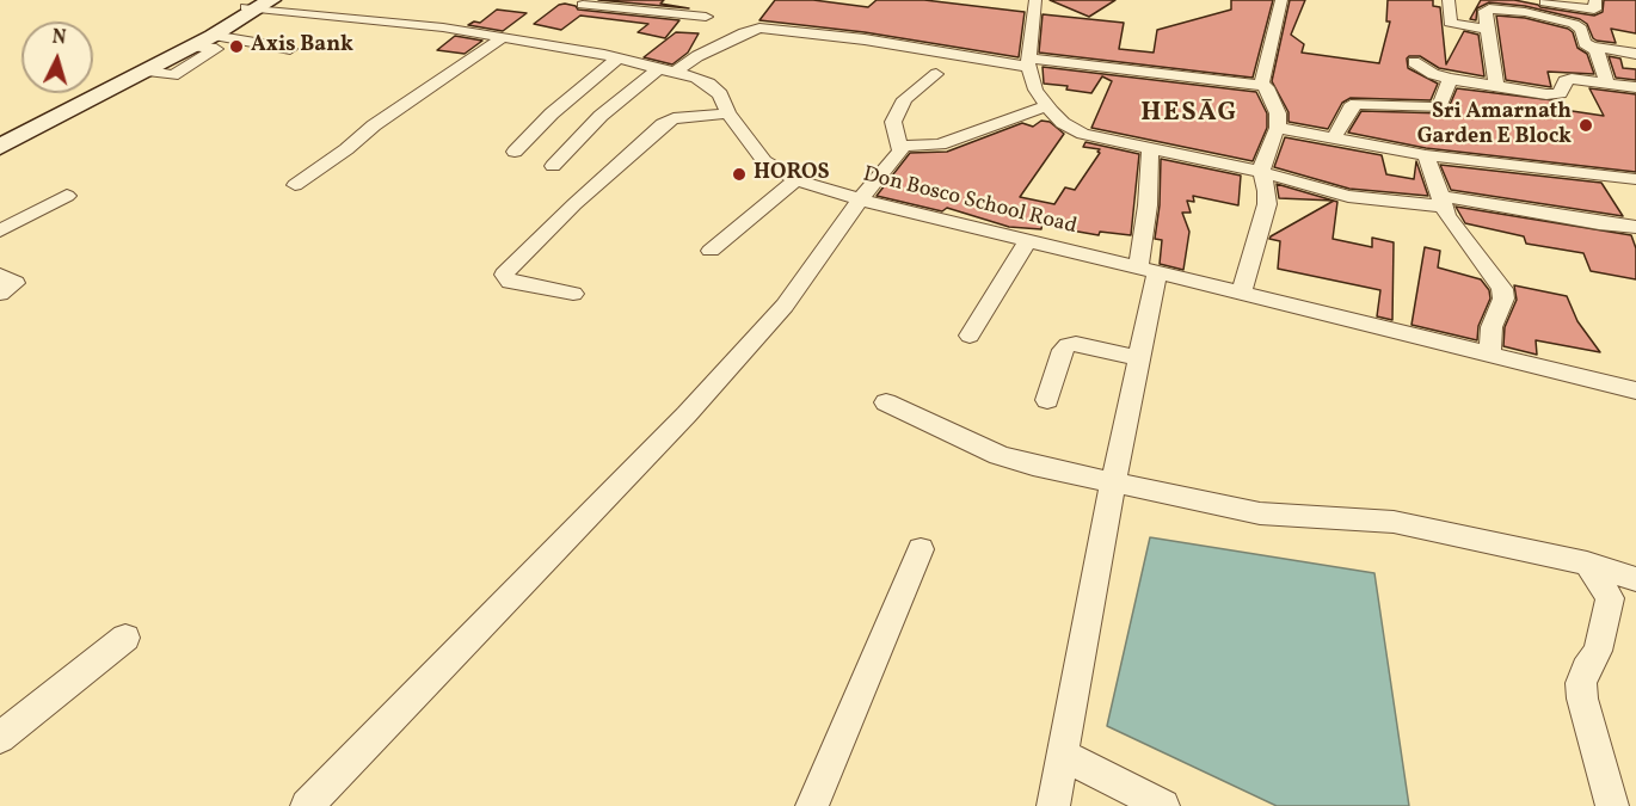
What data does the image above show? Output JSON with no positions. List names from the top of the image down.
{
  "streets": {
    "street": ["Don Bosco School Road"]
  },
  "districts": ["HESĀG"],
  "places": ["Axis Bank", "Sri Amarnath Garden E Block", "HOROS"],
  "north": "top"
}
